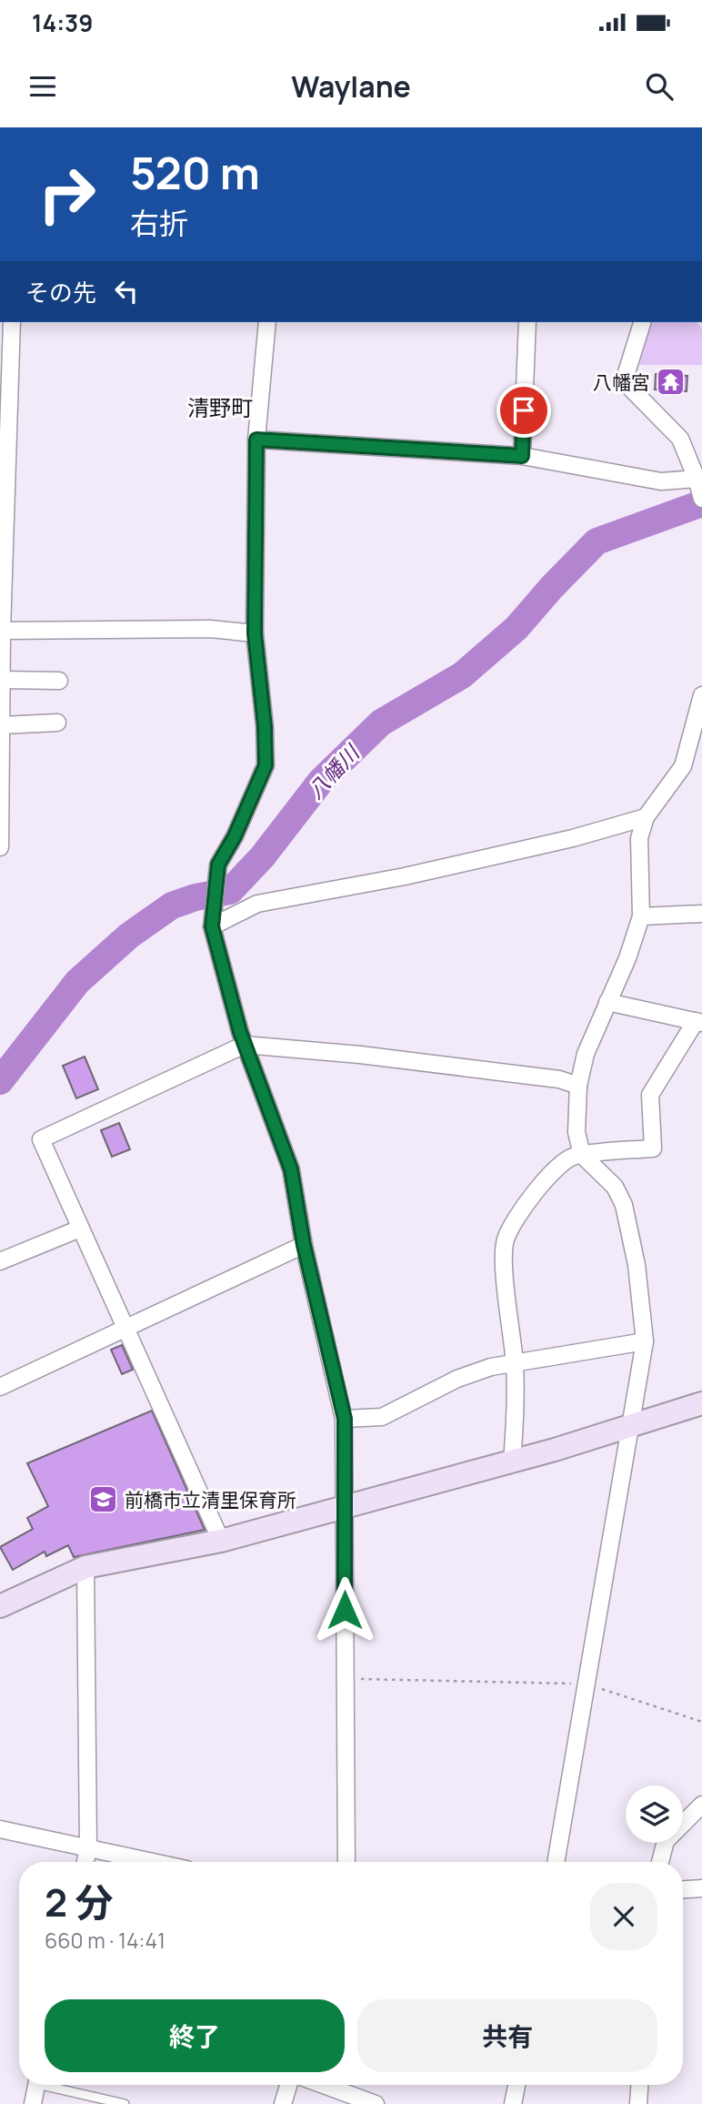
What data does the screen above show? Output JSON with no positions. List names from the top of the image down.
{
  "districts": ["清野町"],
  "water": ["八幡川"],
  "places": {
    "temple": ["八幡宮"],
    "school or university": ["前橋市立清里保育所"]
  },
  "page": {
    "status": "14:39",
    "header": "Waylane",
    "turn": ["520 m", "右折"],
    "then": "その先",
    "heading": ["2 分", "660 m · 14:41"],
    "buttons": ["終了", "共有"]
  }
}
